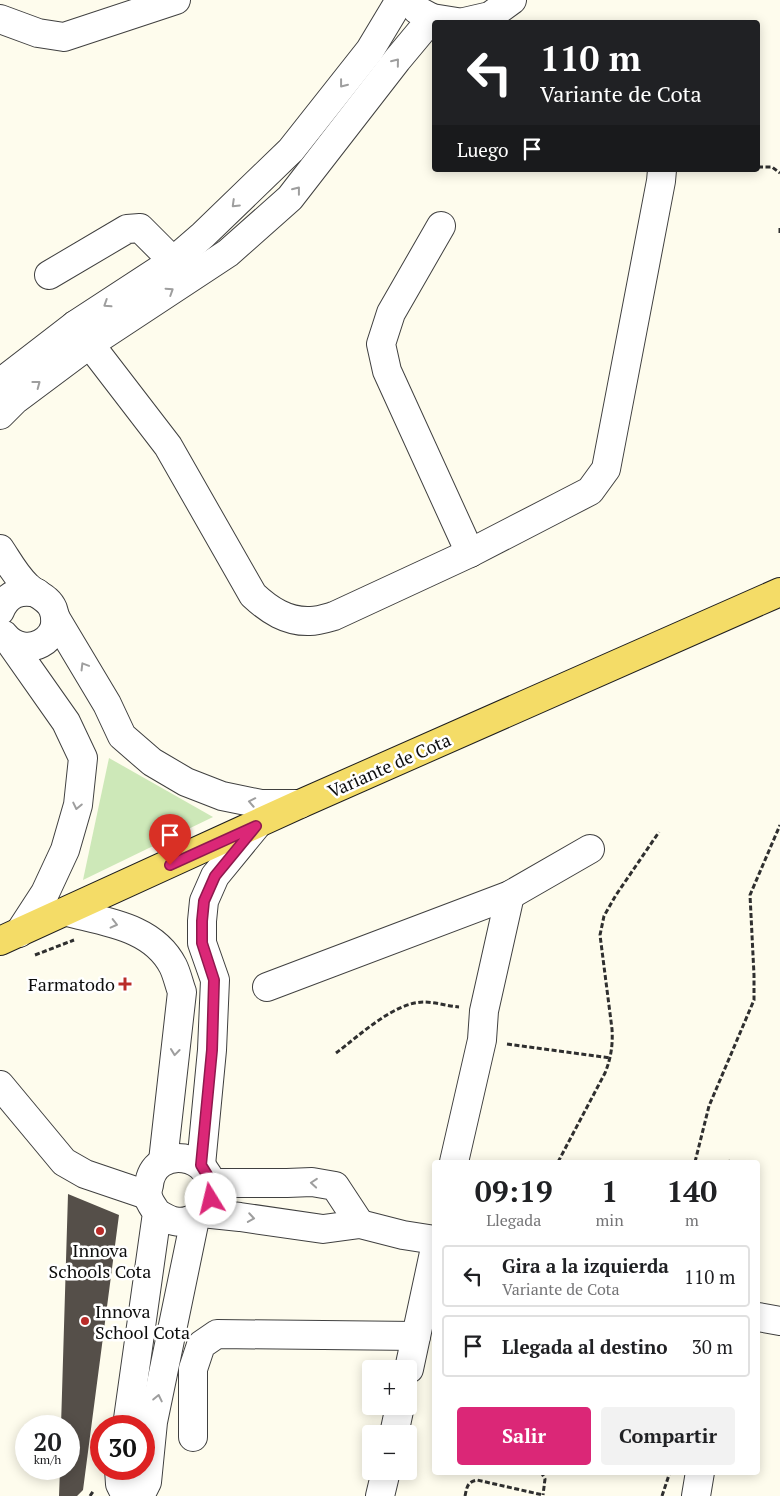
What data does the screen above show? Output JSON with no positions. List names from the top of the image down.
{
  "streets": {
    "main road": ["Variante de Cota"]
  },
  "places": {
    "health": ["Farmatodo"],
    "other": ["Innova Schools Cota", "Innova School Cota"]
  },
  "page": {
    "turn": ["110 m", "Variante de Cota"],
    "then": "Luego",
    "eta": [
      "09:19",
      "Llegada",
      "1",
      "min",
      "140",
      "m"
    ],
    "list": [
      {
        "name": "Gira a la izquierda",
        "note": "Variante de Cota",
        "value": "110 m"
      },
      {
        "name": "Llegada al destino",
        "value": "30 m"
      }
    ],
    "map_buttons": ["+", "−"],
    "buttons": ["Salir", "Compartir"],
    "speed": "20 km/h",
    "limit": "30"
  }
}
